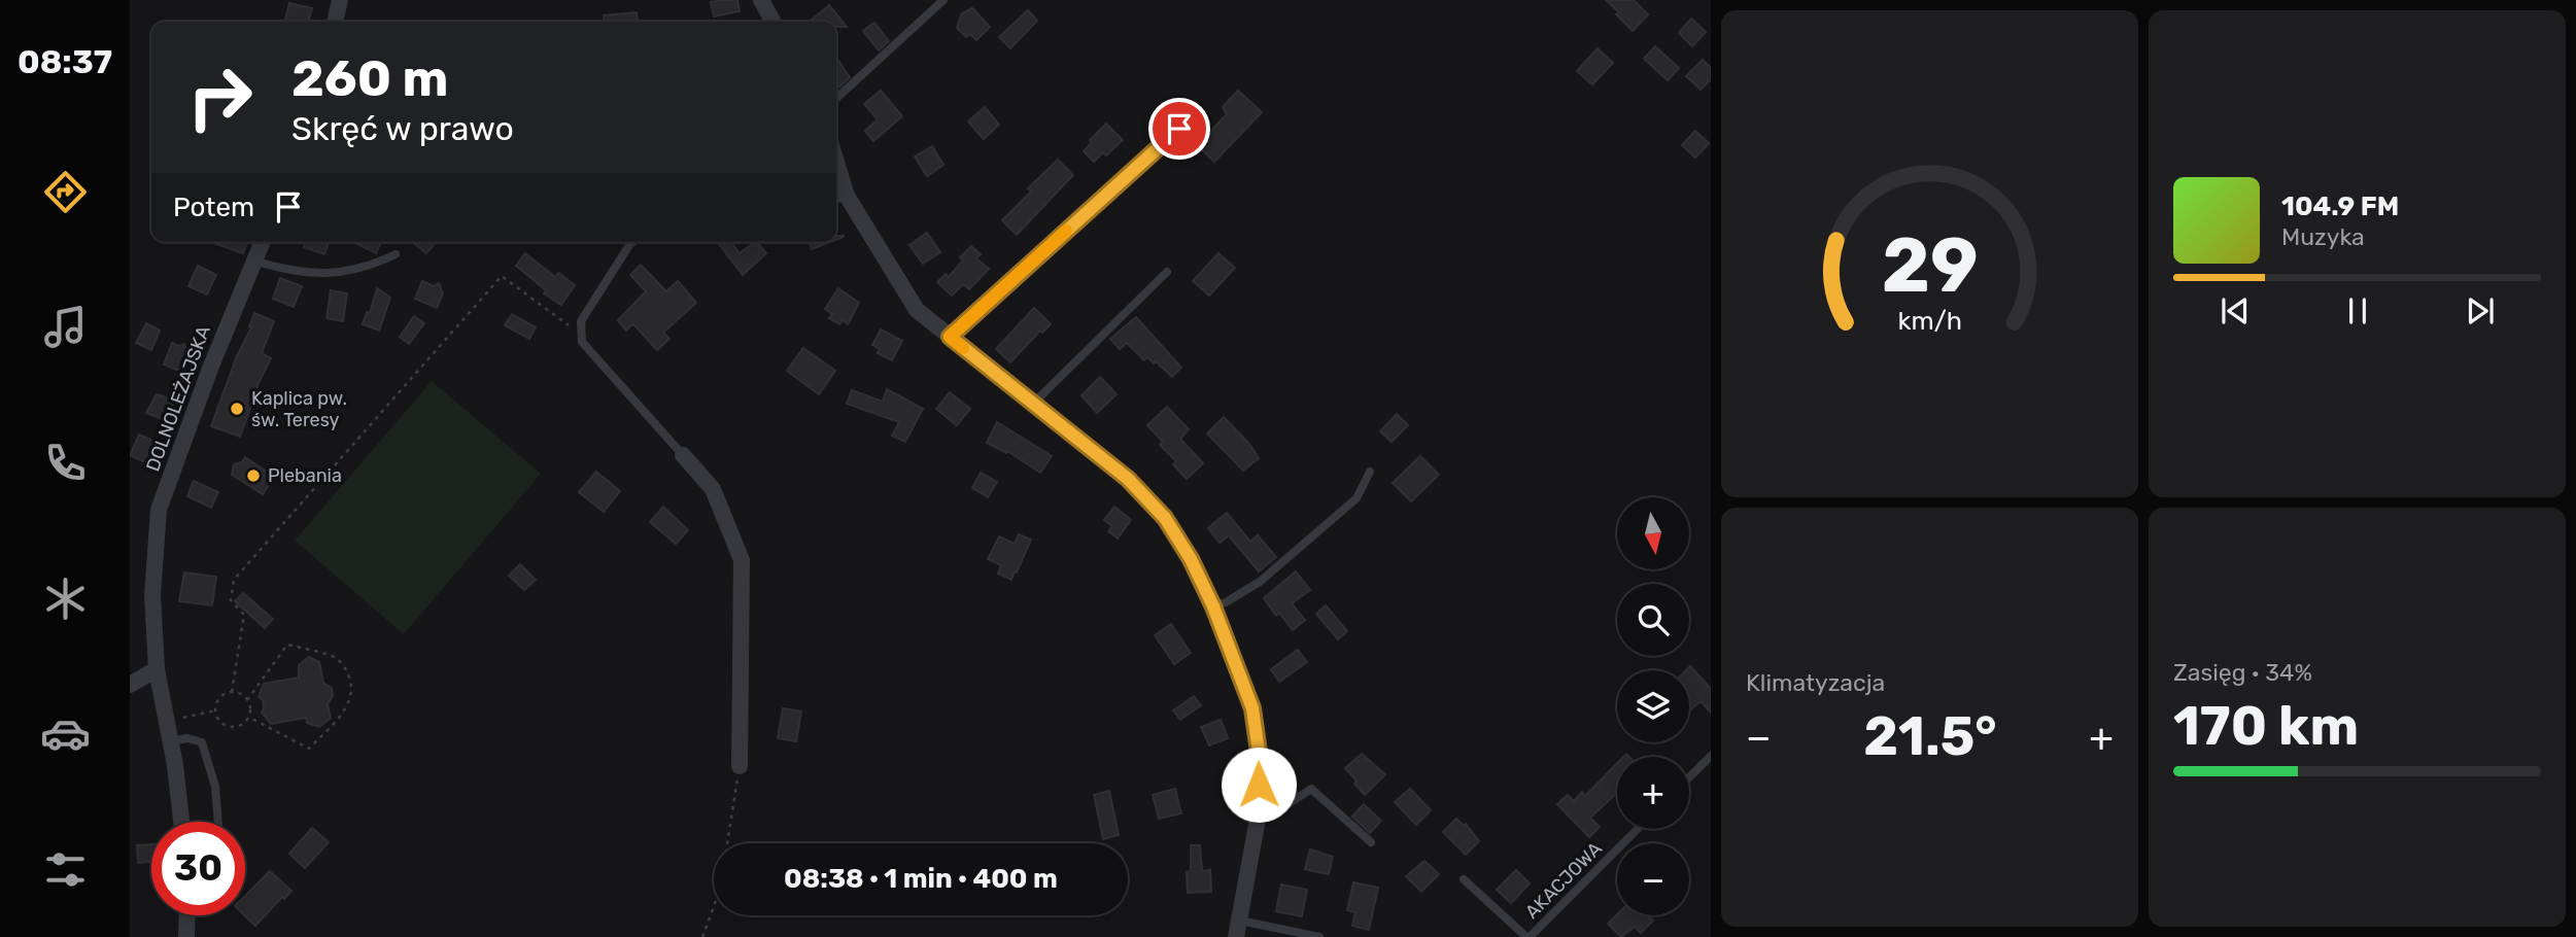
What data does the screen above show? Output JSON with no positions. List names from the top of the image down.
{
  "streets": {
    "street": ["DOLNOLEŻAJSKA"],
    "lane": ["AKACJOWA"]
  },
  "places": ["Kaplica pw. św. Teresy", "Plebania"],
  "north": "bottom",
  "page": {
    "tabs": "08:37",
    "turn": ["260 m", "Skręć w prawo"],
    "then": "Potem",
    "song": ["104.9 FM", "Muzyka"],
    "map_buttons": ["+", "−"],
    "tile": [
      "Klimatyzacja",
      ["Zasięg · 34%", "170 km"]
    ],
    "heat": ["−", "21.5°", "+"],
    "limit": "30",
    "trip": "08:38 · 1 min · 400 m",
    "gauge": ["29", "km/h"]
  }
}
